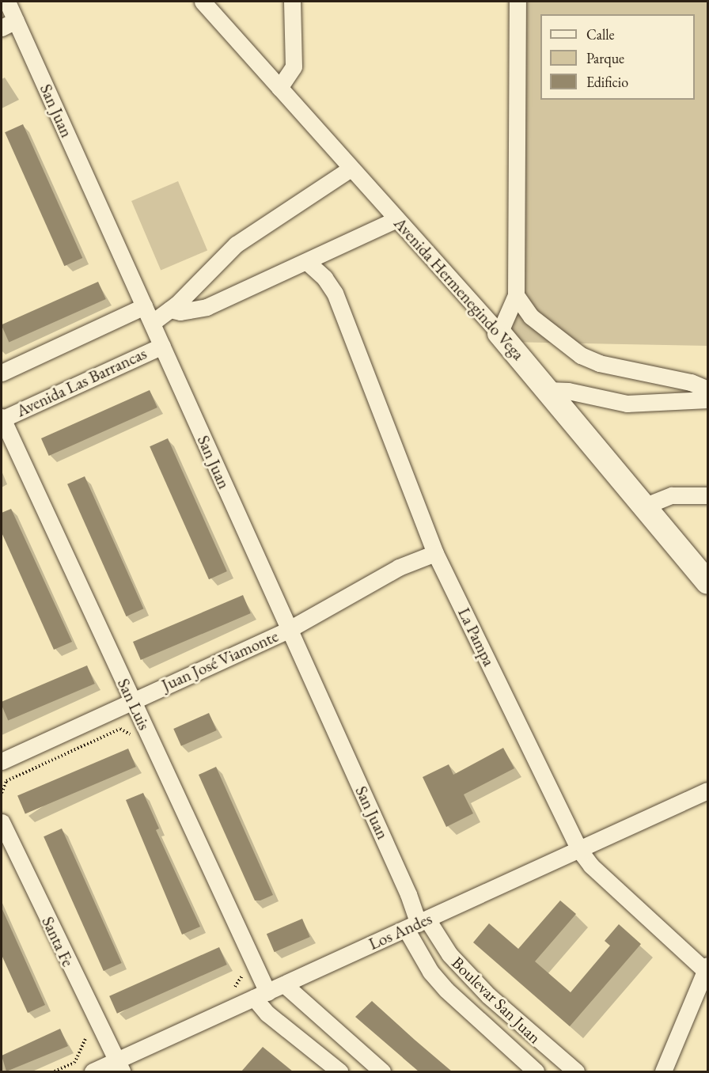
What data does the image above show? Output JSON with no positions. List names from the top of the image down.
{
  "streets": {
    "street": [
      "San Juan",
      "Avenida Hermenegindo Vega",
      "Avenida Las Barrancas",
      "La Pampa",
      "Juan José Viamonte",
      "San Luis",
      "Los Andes",
      "Santa Fe",
      "Boulevar San Juan"
    ]
  },
  "crossings": [
    ["San Juan", "Avenida Las Barrancas"],
    ["San Juan", "Juan José Viamonte"],
    ["San Juan", "Los Andes"],
    ["San Juan", "Boulevar San Juan"],
    ["Avenida Las Barrancas", "San Luis"],
    ["La Pampa", "Juan José Viamonte"],
    ["La Pampa", "Los Andes"],
    ["Juan José Viamonte", "San Luis"],
    ["San Luis", "Los Andes"],
    ["Los Andes", "Santa Fe"],
    ["Los Andes", "Boulevar San Juan"]
  ],
  "legend": ["Calle", "Parque", "Edificio"]
}
